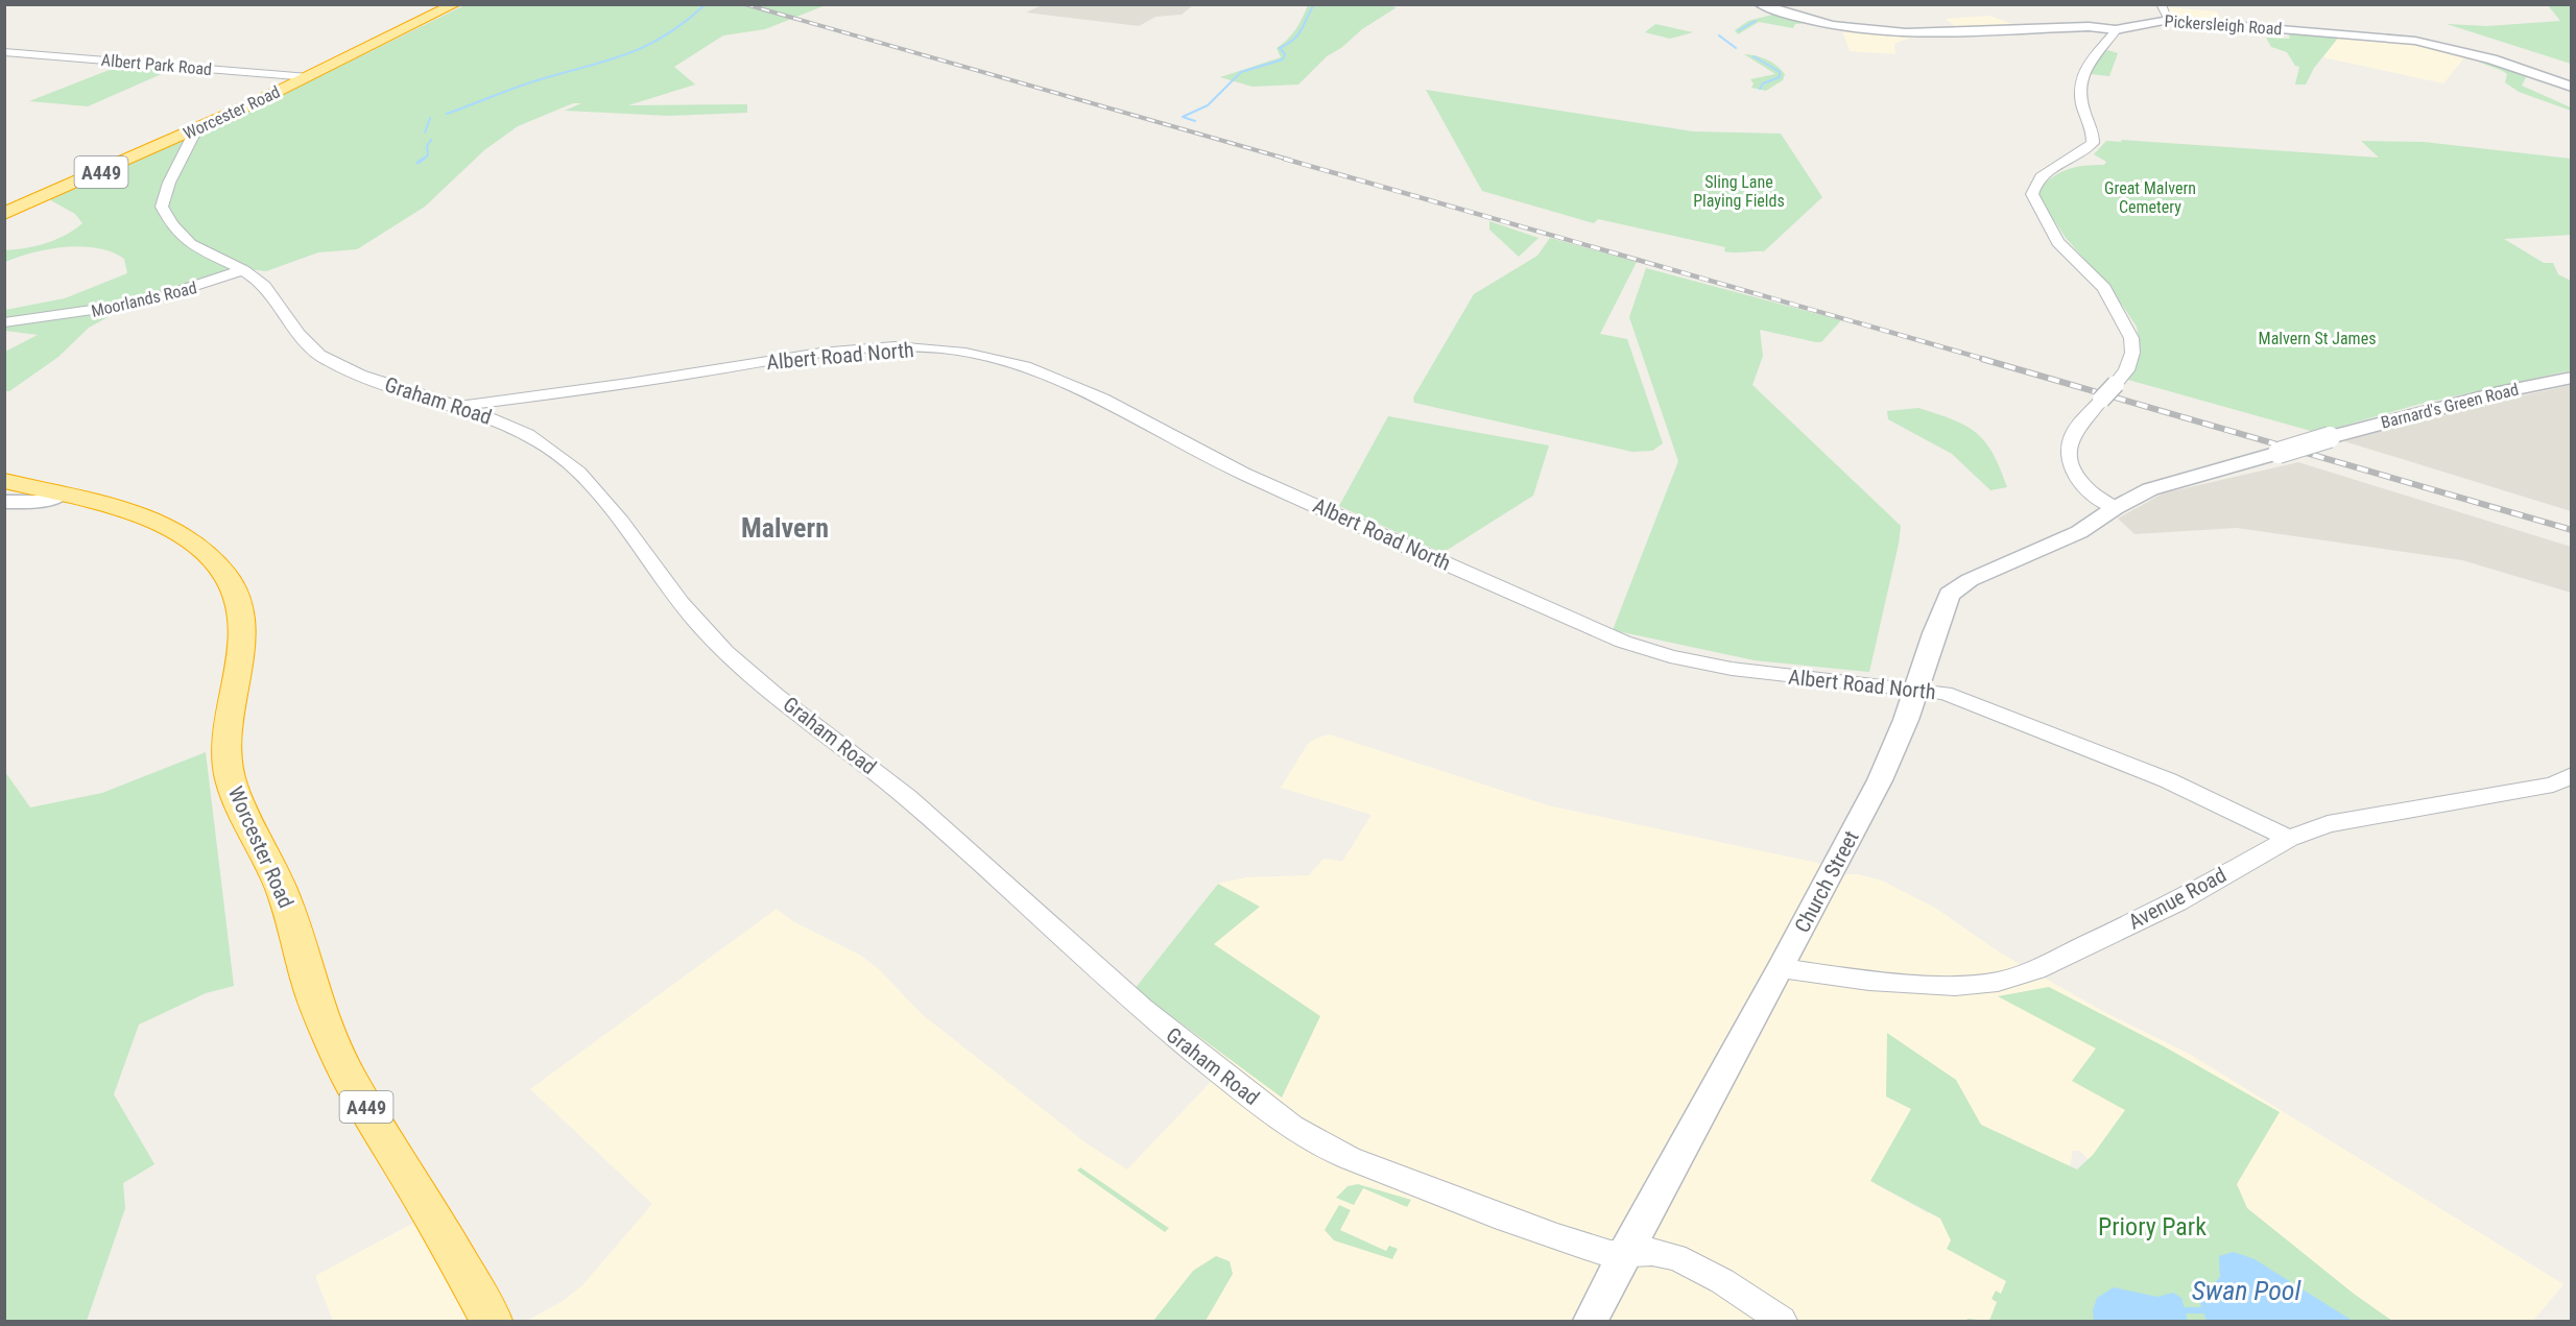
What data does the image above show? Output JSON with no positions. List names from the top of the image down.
{
  "streets": {
    "highway": ["Worcester Road", "A449"],
    "main road": ["Pickersleigh Road", "Barnard's Green Road", "Church Street"],
    "street": [
      "Albert Park Road",
      "Moorlands Road",
      "Albert Road North",
      "Graham Road",
      "Avenue Road"
    ]
  },
  "crossings": [
    ["Albert Park Road", "Worcester Road"],
    ["Worcester Road", "Graham Road"],
    ["Moorlands Road", "Graham Road"],
    ["Albert Road North", "Graham Road"],
    ["Albert Road North", "Church Street"],
    ["Albert Road North", "Avenue Road"],
    ["Graham Road", "Church Street"],
    ["Barnard's Green Road", "Church Street"],
    ["Church Street", "Avenue Road"]
  ],
  "districts": ["Malvern"],
  "water": ["Swan Pool"],
  "parks": [
    "Sling Lane Playing Fields",
    "Great Malvern Cemetery",
    "Malvern St James",
    "Priory Park"
  ]
}
